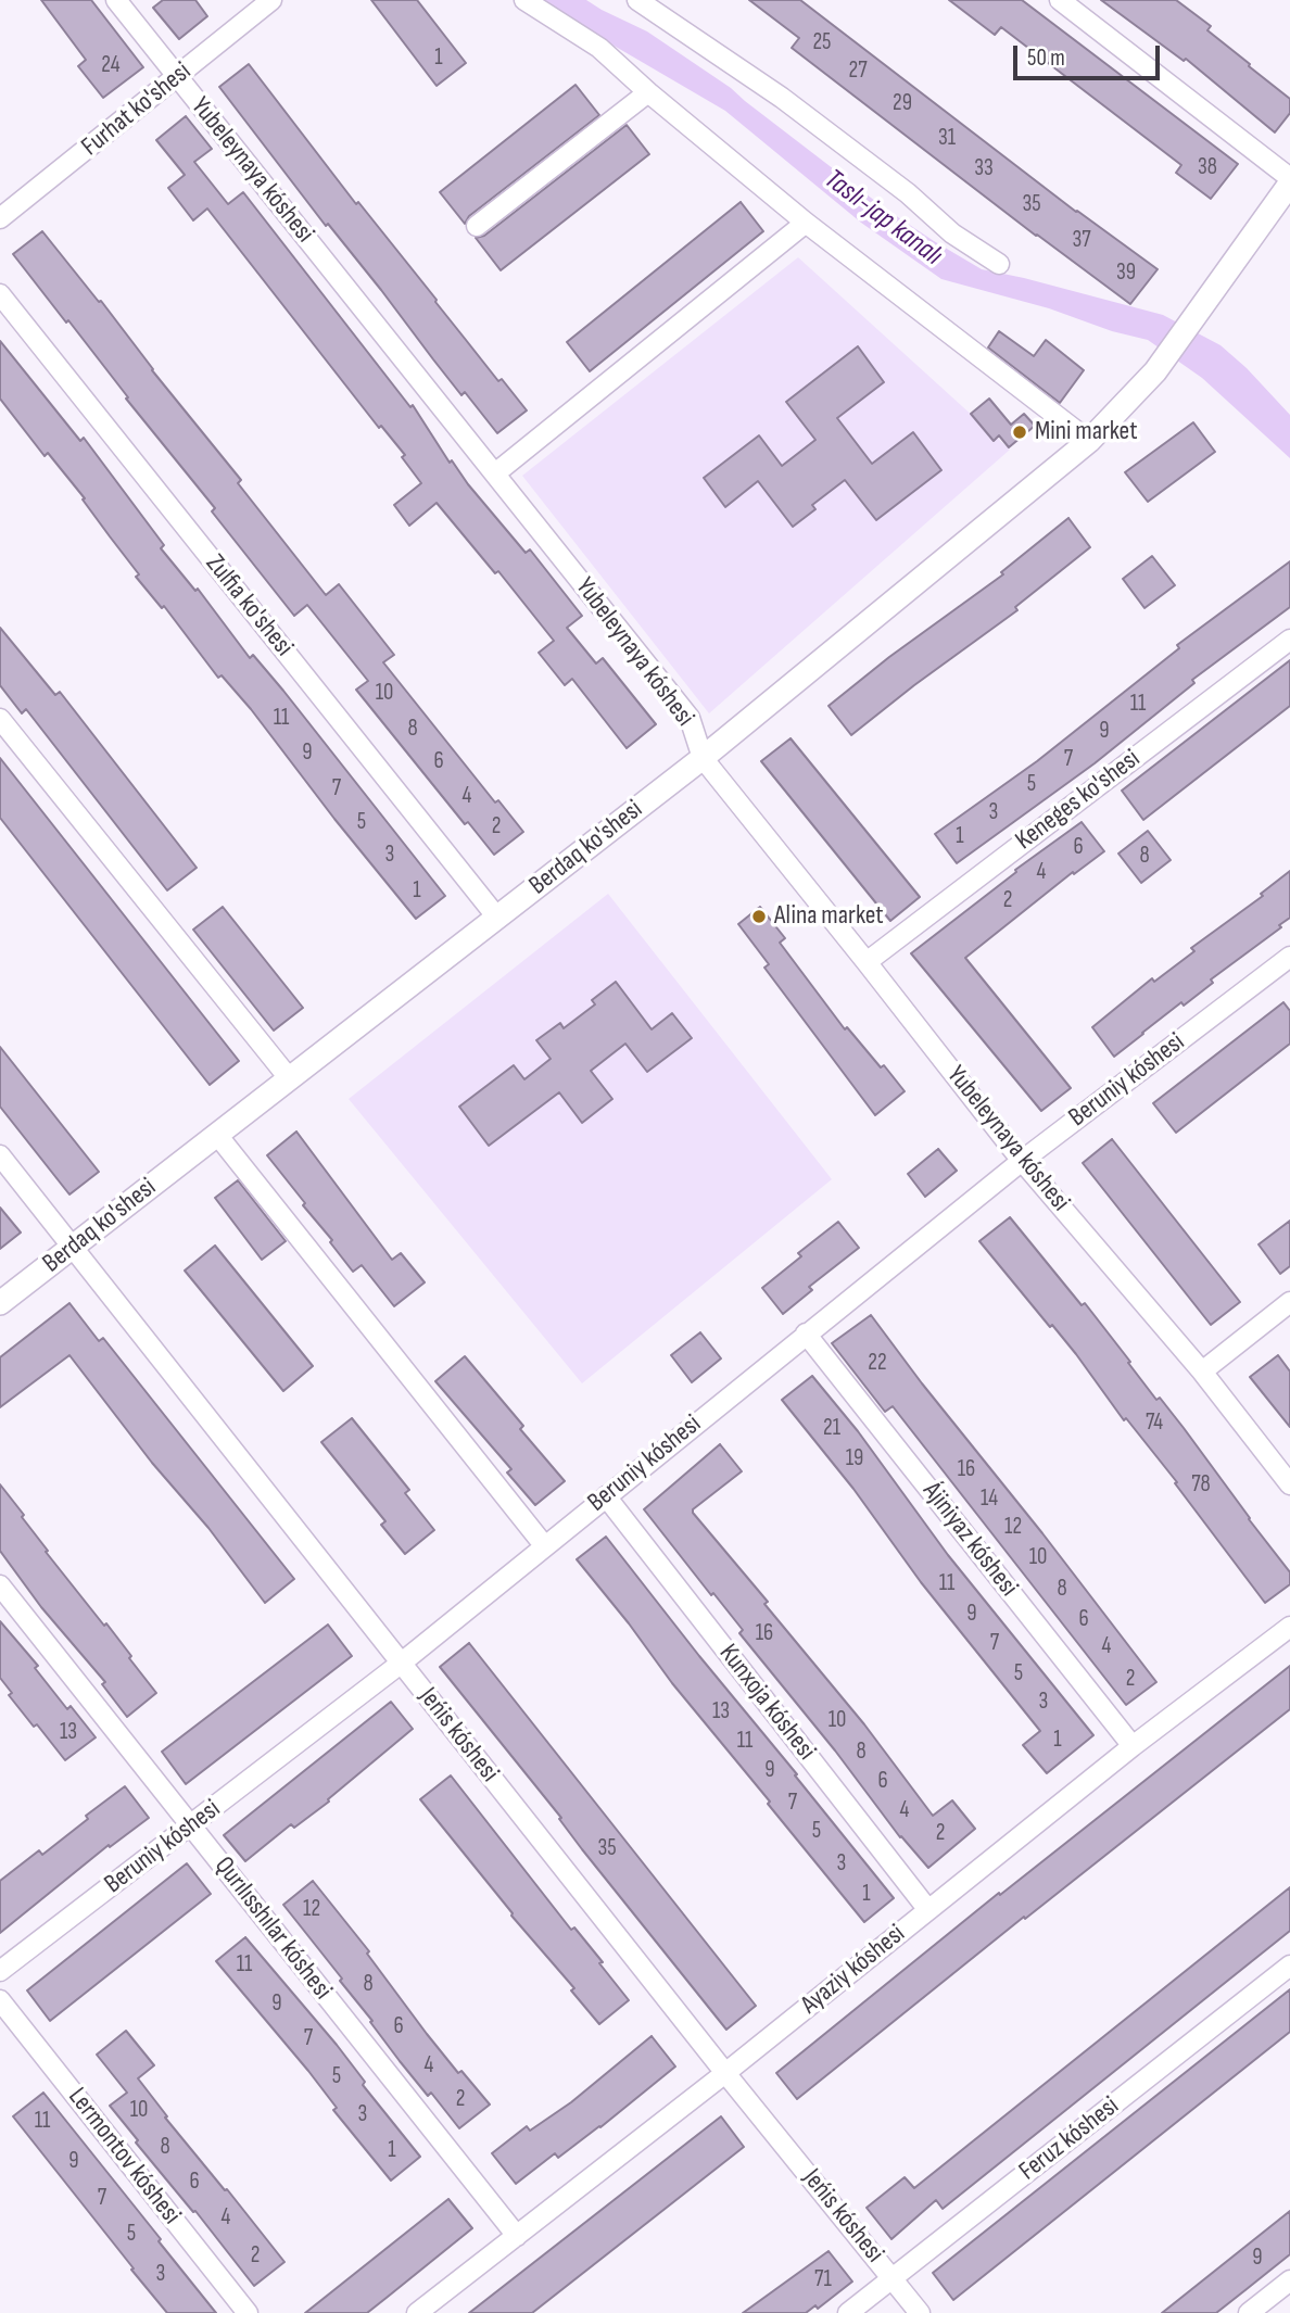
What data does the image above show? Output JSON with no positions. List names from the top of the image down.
{
  "streets": {
    "street": [
      "Furhat ko'shesi",
      "Yubeleynaya kóshesi",
      "Zulfia ko'shesi",
      "Keneges ko'shesi",
      "Berdaq ko'shesi",
      "Beruniy kóshesi",
      "Ájiniyaz kóshesi",
      "Kunxoja kóshesi",
      "Jeńis kóshesi",
      "Qurılısshılar kóshesi",
      "Ayaziy kóshesi",
      "Feruz kóshesi",
      "Lermontov kóshesi"
    ]
  },
  "crossings": [
    ["Furhat ko'shesi", "Yubeleynaya kóshesi"],
    ["Yubeleynaya kóshesi", "Keneges ko'shesi"],
    ["Yubeleynaya kóshesi", "Berdaq ko'shesi"],
    ["Yubeleynaya kóshesi", "Beruniy kóshesi"],
    ["Zulfia ko'shesi", "Berdaq ko'shesi"],
    ["Berdaq ko'shesi", "Jeńis kóshesi"],
    ["Beruniy kóshesi", "Ájiniyaz kóshesi"],
    ["Beruniy kóshesi", "Kunxoja kóshesi"],
    ["Beruniy kóshesi", "Jeńis kóshesi"],
    ["Beruniy kóshesi", "Qurılısshılar kóshesi"],
    ["Ájiniyaz kóshesi", "Ayaziy kóshesi"],
    ["Kunxoja kóshesi", "Ayaziy kóshesi"],
    ["Jeńis kóshesi", "Ayaziy kóshesi"],
    ["Jeńis kóshesi", "Feruz kóshesi"],
    ["Qurılısshılar kóshesi", "Ayaziy kóshesi"]
  ],
  "water": ["Taslı-jap kanalı"],
  "places": ["Mini market", "Alina market"],
  "house_numbers": [
    "25",
    "1",
    "24",
    "27",
    "29",
    "31",
    "38",
    "33",
    "35",
    "37",
    "39",
    "10",
    "11",
    "11",
    "8",
    "9",
    "9",
    "7",
    "6",
    "5",
    "7",
    "4",
    "3",
    "5",
    "2",
    "1",
    "6",
    "3",
    "8",
    "4",
    "1",
    "2",
    "22",
    "74",
    "21",
    "19",
    "16",
    "78",
    "14",
    "12",
    "10",
    "11",
    "8",
    "9",
    "6",
    "16",
    "7",
    "4",
    "5",
    "2",
    "3",
    "13",
    "10",
    "13",
    "1",
    "11",
    "8",
    "9",
    "6",
    "7",
    "4",
    "5",
    "2",
    "35",
    "3",
    "1",
    "12",
    "11",
    "8",
    "9",
    "6",
    "7",
    "4",
    "5",
    "2",
    "10",
    "3",
    "11",
    "8",
    "1",
    "9",
    "6",
    "7",
    "4",
    "5",
    "2",
    "9",
    "3",
    "71"
  ],
  "scale_bar": "50 m"
}
